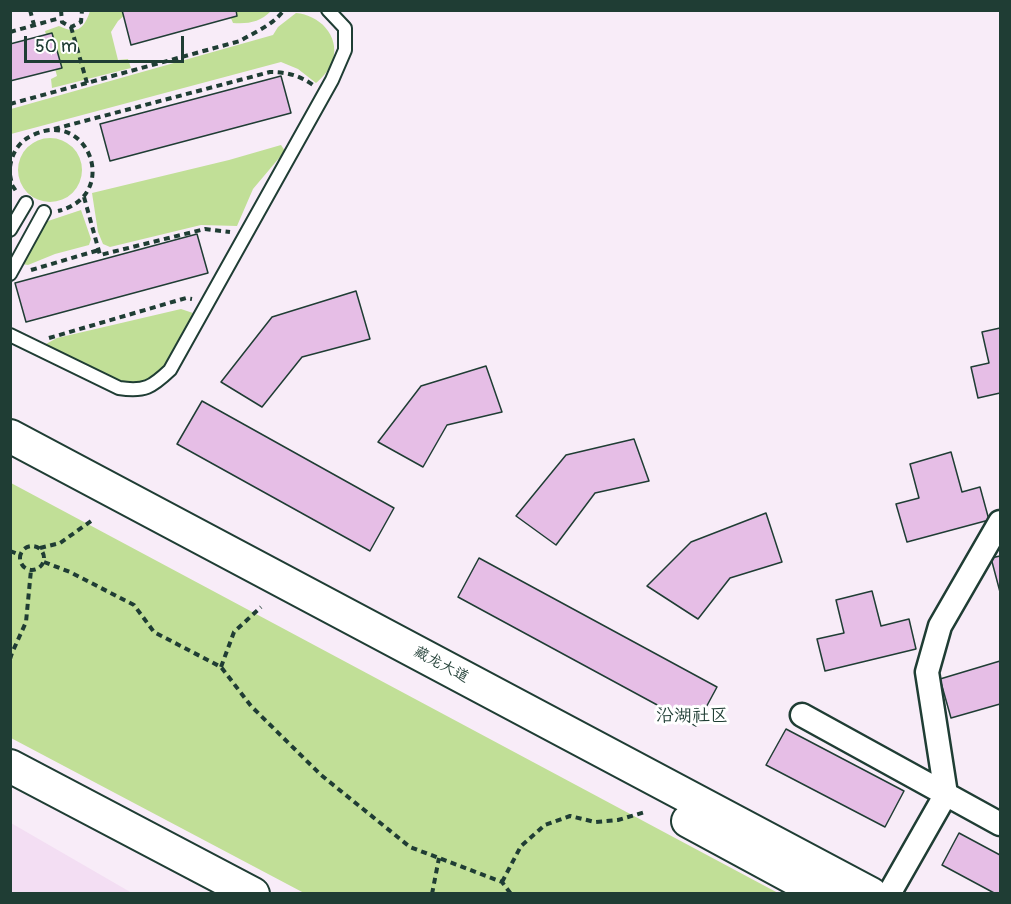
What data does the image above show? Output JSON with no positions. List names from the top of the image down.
{
  "streets": {
    "main road": ["藏龙大道"]
  },
  "districts": ["沿湖社区"],
  "scale_bar": "50 m"
}
